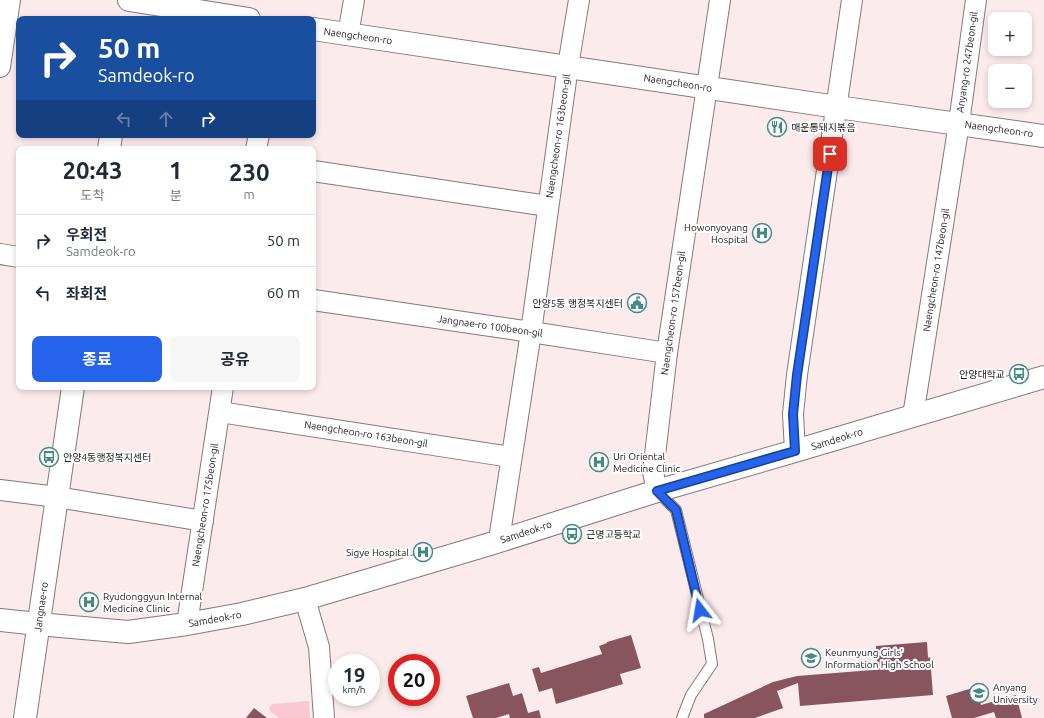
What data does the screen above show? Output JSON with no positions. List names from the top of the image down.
{
  "streets": {
    "street": [
      "Naengcheon-ro",
      "Anyang-ro 247beon-gil",
      "Naengcheon-ro 163beon-gil",
      "Naengcheon-ro 147beon-gil",
      "Naengcheon-ro 157beon-gil",
      "Jangnae-ro 100beon-gil",
      "Samdeok-ro",
      "Naengcheon-ro 175beon-gil",
      "Jangnae-ro"
    ]
  },
  "crossings": [
    ["Naengcheon-ro", "Anyang-ro 247beon-gil"],
    ["Naengcheon-ro", "Naengcheon-ro 163beon-gil"],
    ["Naengcheon-ro", "Naengcheon-ro 147beon-gil"],
    ["Naengcheon-ro", "Naengcheon-ro 157beon-gil"],
    ["Anyang-ro 247beon-gil", "Naengcheon-ro 147beon-gil"],
    ["Naengcheon-ro 163beon-gil", "Jangnae-ro 100beon-gil"],
    ["Naengcheon-ro 163beon-gil", "Samdeok-ro"],
    ["Naengcheon-ro 163beon-gil", "Naengcheon-ro 175beon-gil"],
    ["Naengcheon-ro 147beon-gil", "Samdeok-ro"],
    ["Naengcheon-ro 157beon-gil", "Jangnae-ro 100beon-gil"],
    ["Naengcheon-ro 157beon-gil", "Samdeok-ro"],
    ["Samdeok-ro", "Naengcheon-ro 175beon-gil"],
    ["Samdeok-ro", "Jangnae-ro"]
  ],
  "places": {
    "restaurant": ["매운통돼지볶음"],
    "hospital": [
      "Howonyoyang Hospital",
      "Uri Oriental Medicine Clinic",
      "Sigye Hospital",
      "Ryudonggyun Internal Medicine Clinic"
    ],
    "public building": ["안양5동 행정복지센터"],
    "bus stop": ["안양대학교", "안양4동행정복지센터", "근명고등학교"],
    "school or university": ["Keunmyung Girls' Information High School", "Anyang University"]
  },
  "page": {
    "map_buttons": ["+", "−"],
    "turn": ["50 m", "Samdeok-ro"],
    "eta": [
      "20:43",
      "도착",
      "1",
      "분",
      "230",
      "m"
    ],
    "list": [
      {
        "name": "우회전",
        "note": "Samdeok-ro",
        "value": "50 m"
      },
      {
        "name": "좌회전",
        "value": "60 m"
      }
    ],
    "buttons": ["종료", "공유"],
    "speed": "19 km/h",
    "limit": "20"
  }
}
